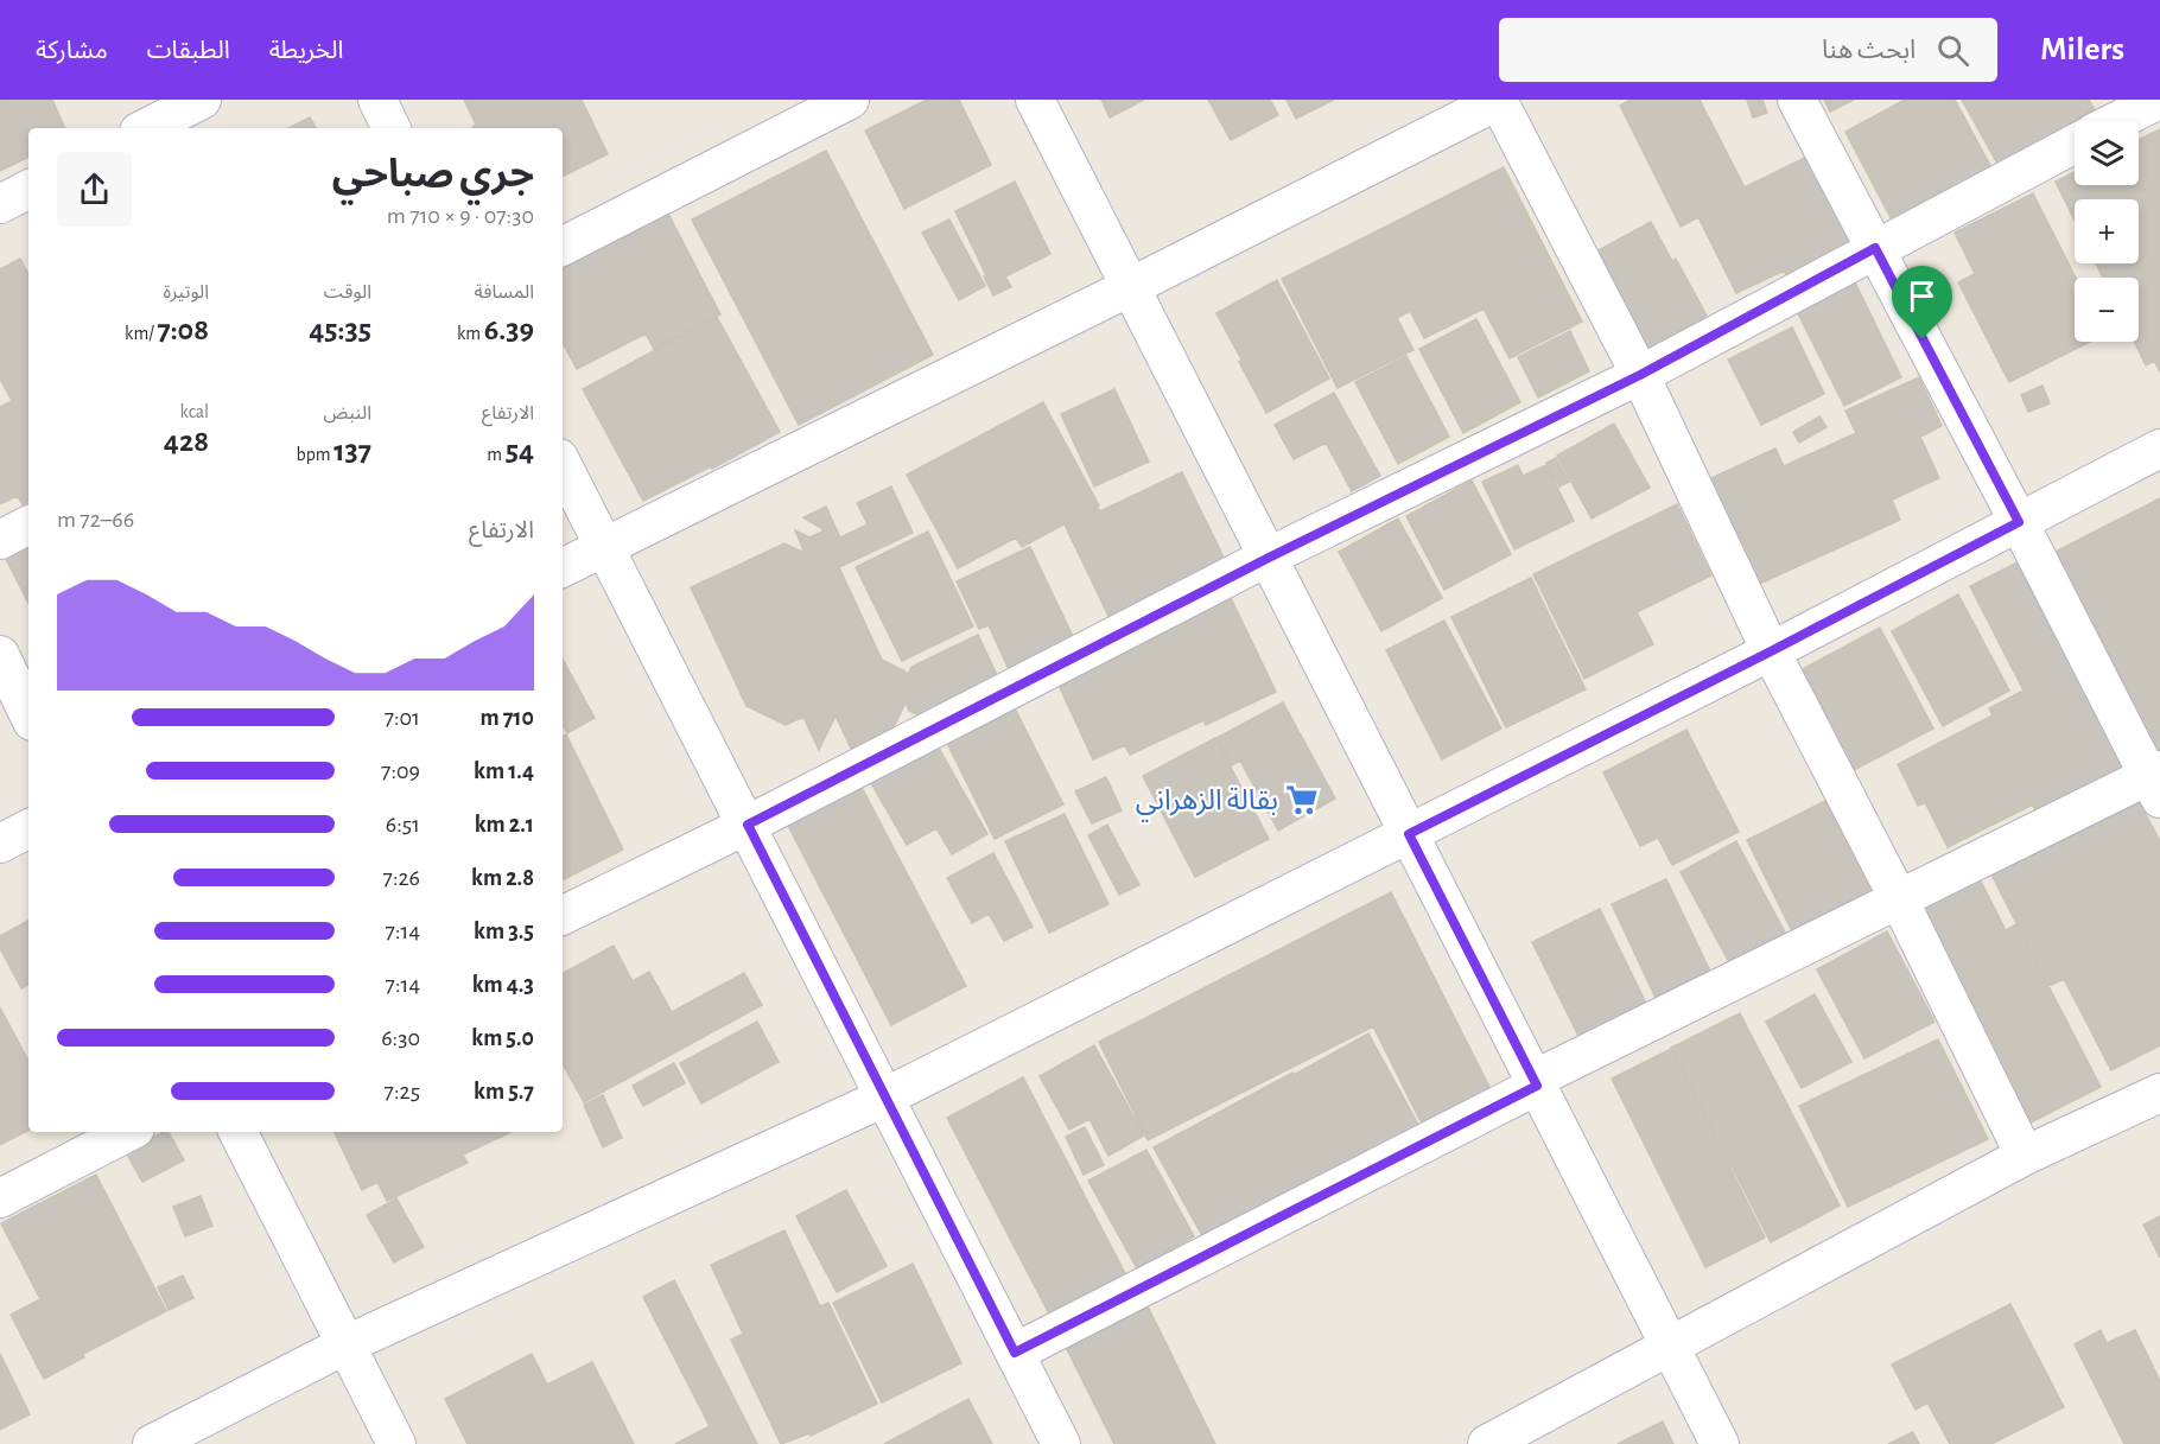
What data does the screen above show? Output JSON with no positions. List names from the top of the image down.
{
  "places": {
    "supermarket": ["بقالة الزهراني"]
  },
  "page": {
    "header": "Milers",
    "search": "ابحث هنا",
    "nav": ["الخريطة", "الطبقات", "مشاركة"],
    "map_buttons": ["+", "−"],
    "heading": ["جري صباحي", "07:30 · 9 × 710 m"],
    "stats": [
      ["المسافة", "6.39 km"],
      ["الوقت", "45:35"],
      ["الوتيرة", "7:08 /km"],
      ["الارتفاع", "54 m"],
      ["النبض", "137 bpm"],
      ["kcal", "428"]
    ],
    "chart": ["الارتفاع", "66–72 m"],
    "list": [
      {
        "name": "710 m",
        "note": "7:01"
      },
      {
        "name": "1.4 km",
        "note": "7:09"
      },
      {
        "name": "2.1 km",
        "note": "6:51"
      },
      {
        "name": "2.8 km",
        "note": "7:26"
      },
      {
        "name": "3.5 km",
        "note": "7:14"
      },
      {
        "name": "4.3 km",
        "note": "7:14"
      },
      {
        "name": "5.0 km",
        "note": "6:30"
      },
      {
        "name": "5.7 km",
        "note": "7:25"
      }
    ]
  }
}
